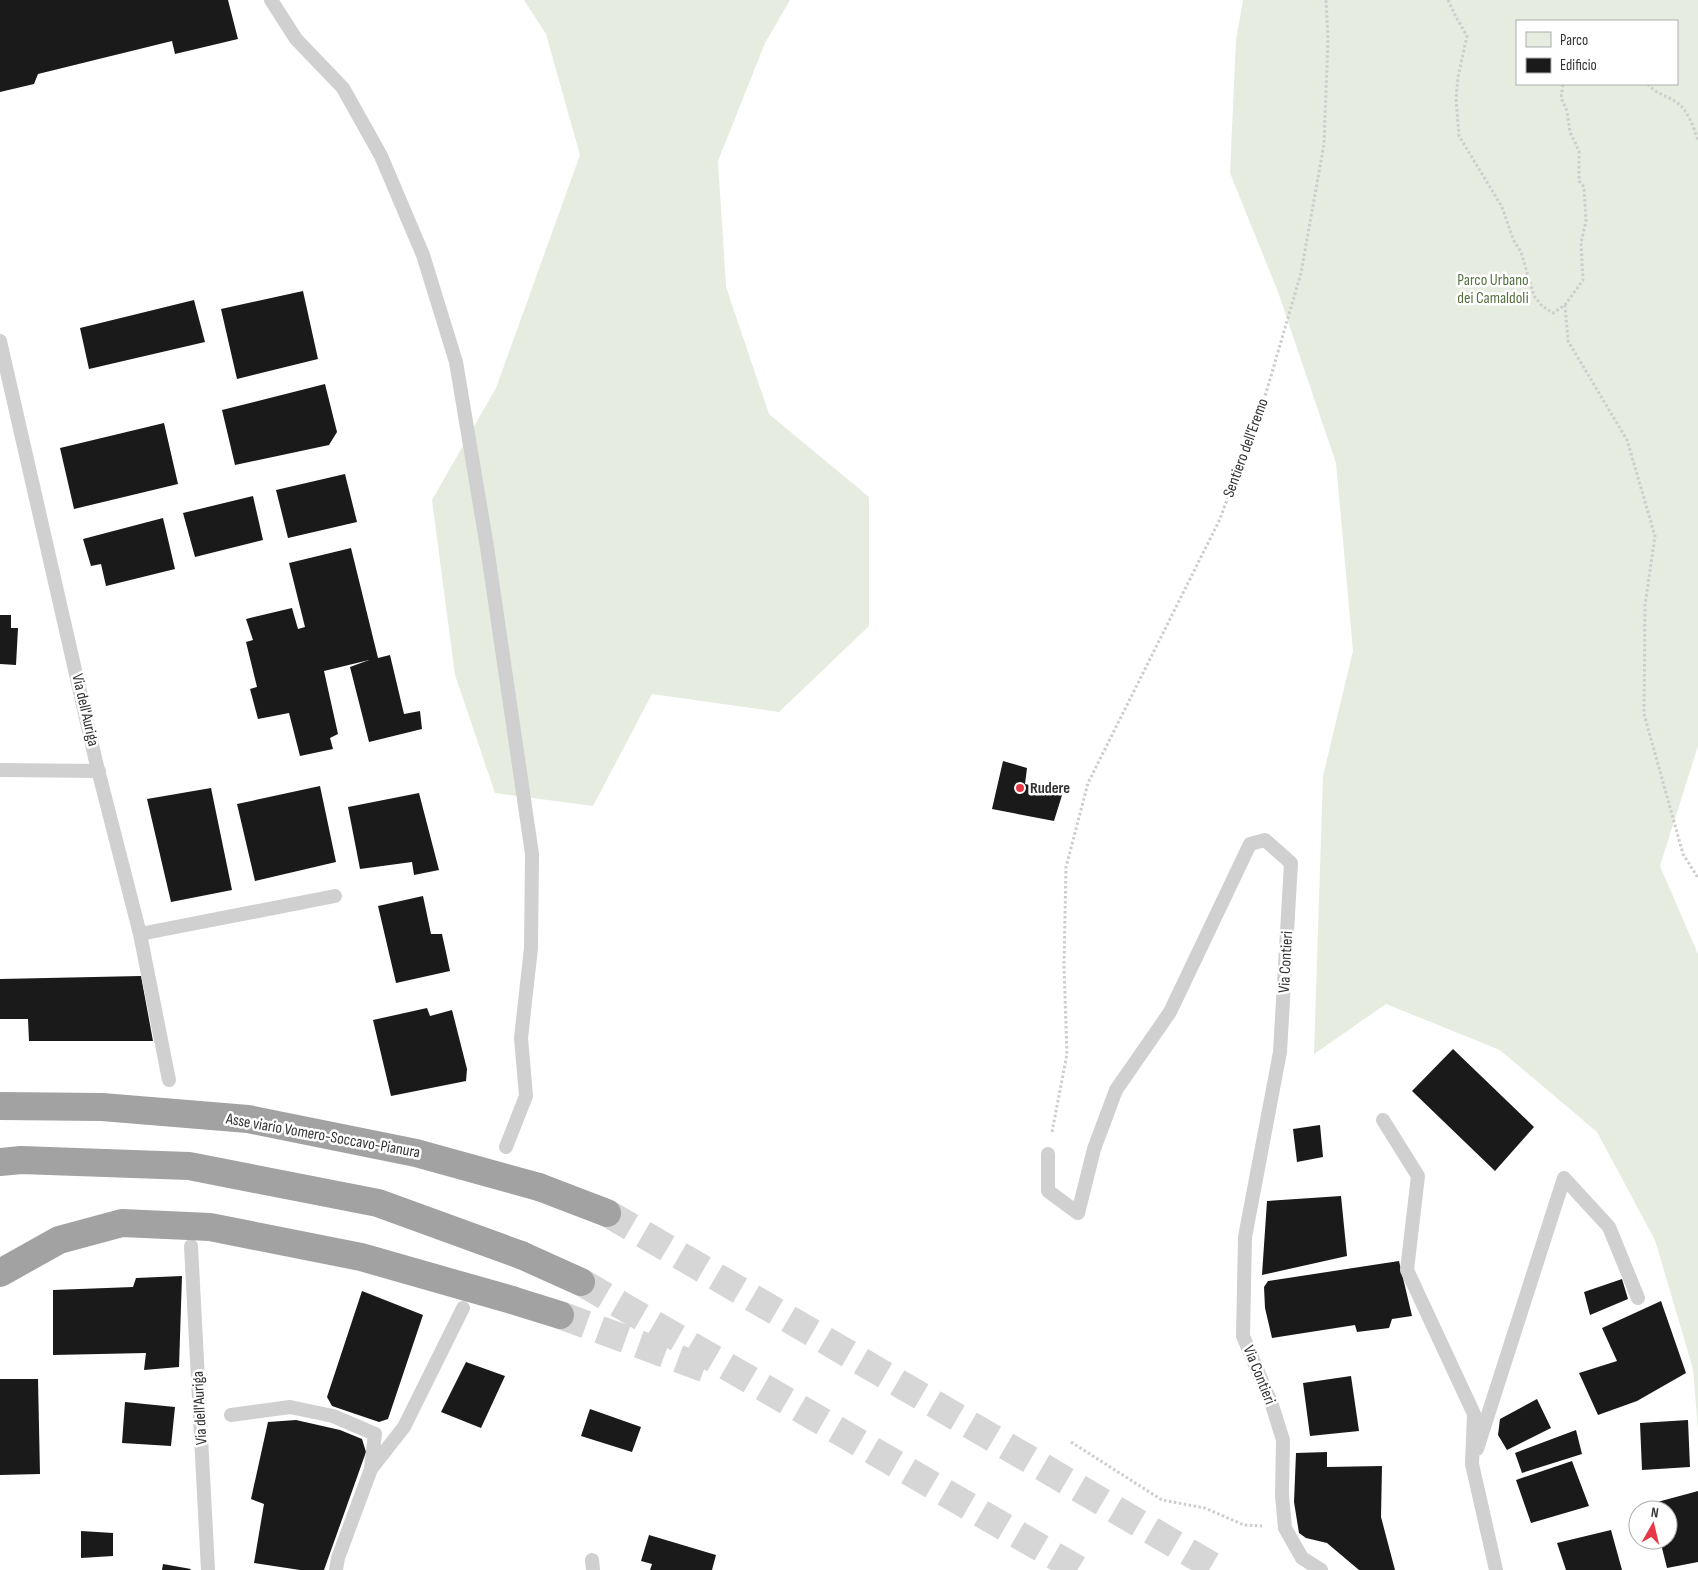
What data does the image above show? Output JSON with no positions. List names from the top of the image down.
{
  "streets": {
    "highway": ["Asse viario Vomero-Soccavo-Pianura"],
    "lane": ["Via dell'Auriga", "Via Contieri"],
    "path": ["Sentiero dell'Eremo"]
  },
  "crossings": [
    ["Sentiero dell'Eremo", "Via Contieri"]
  ],
  "parks": ["Parco Urbano dei Camaldoli"],
  "places": ["Rudere"],
  "legend": ["Parco", "Edificio"],
  "north": "top"
}
